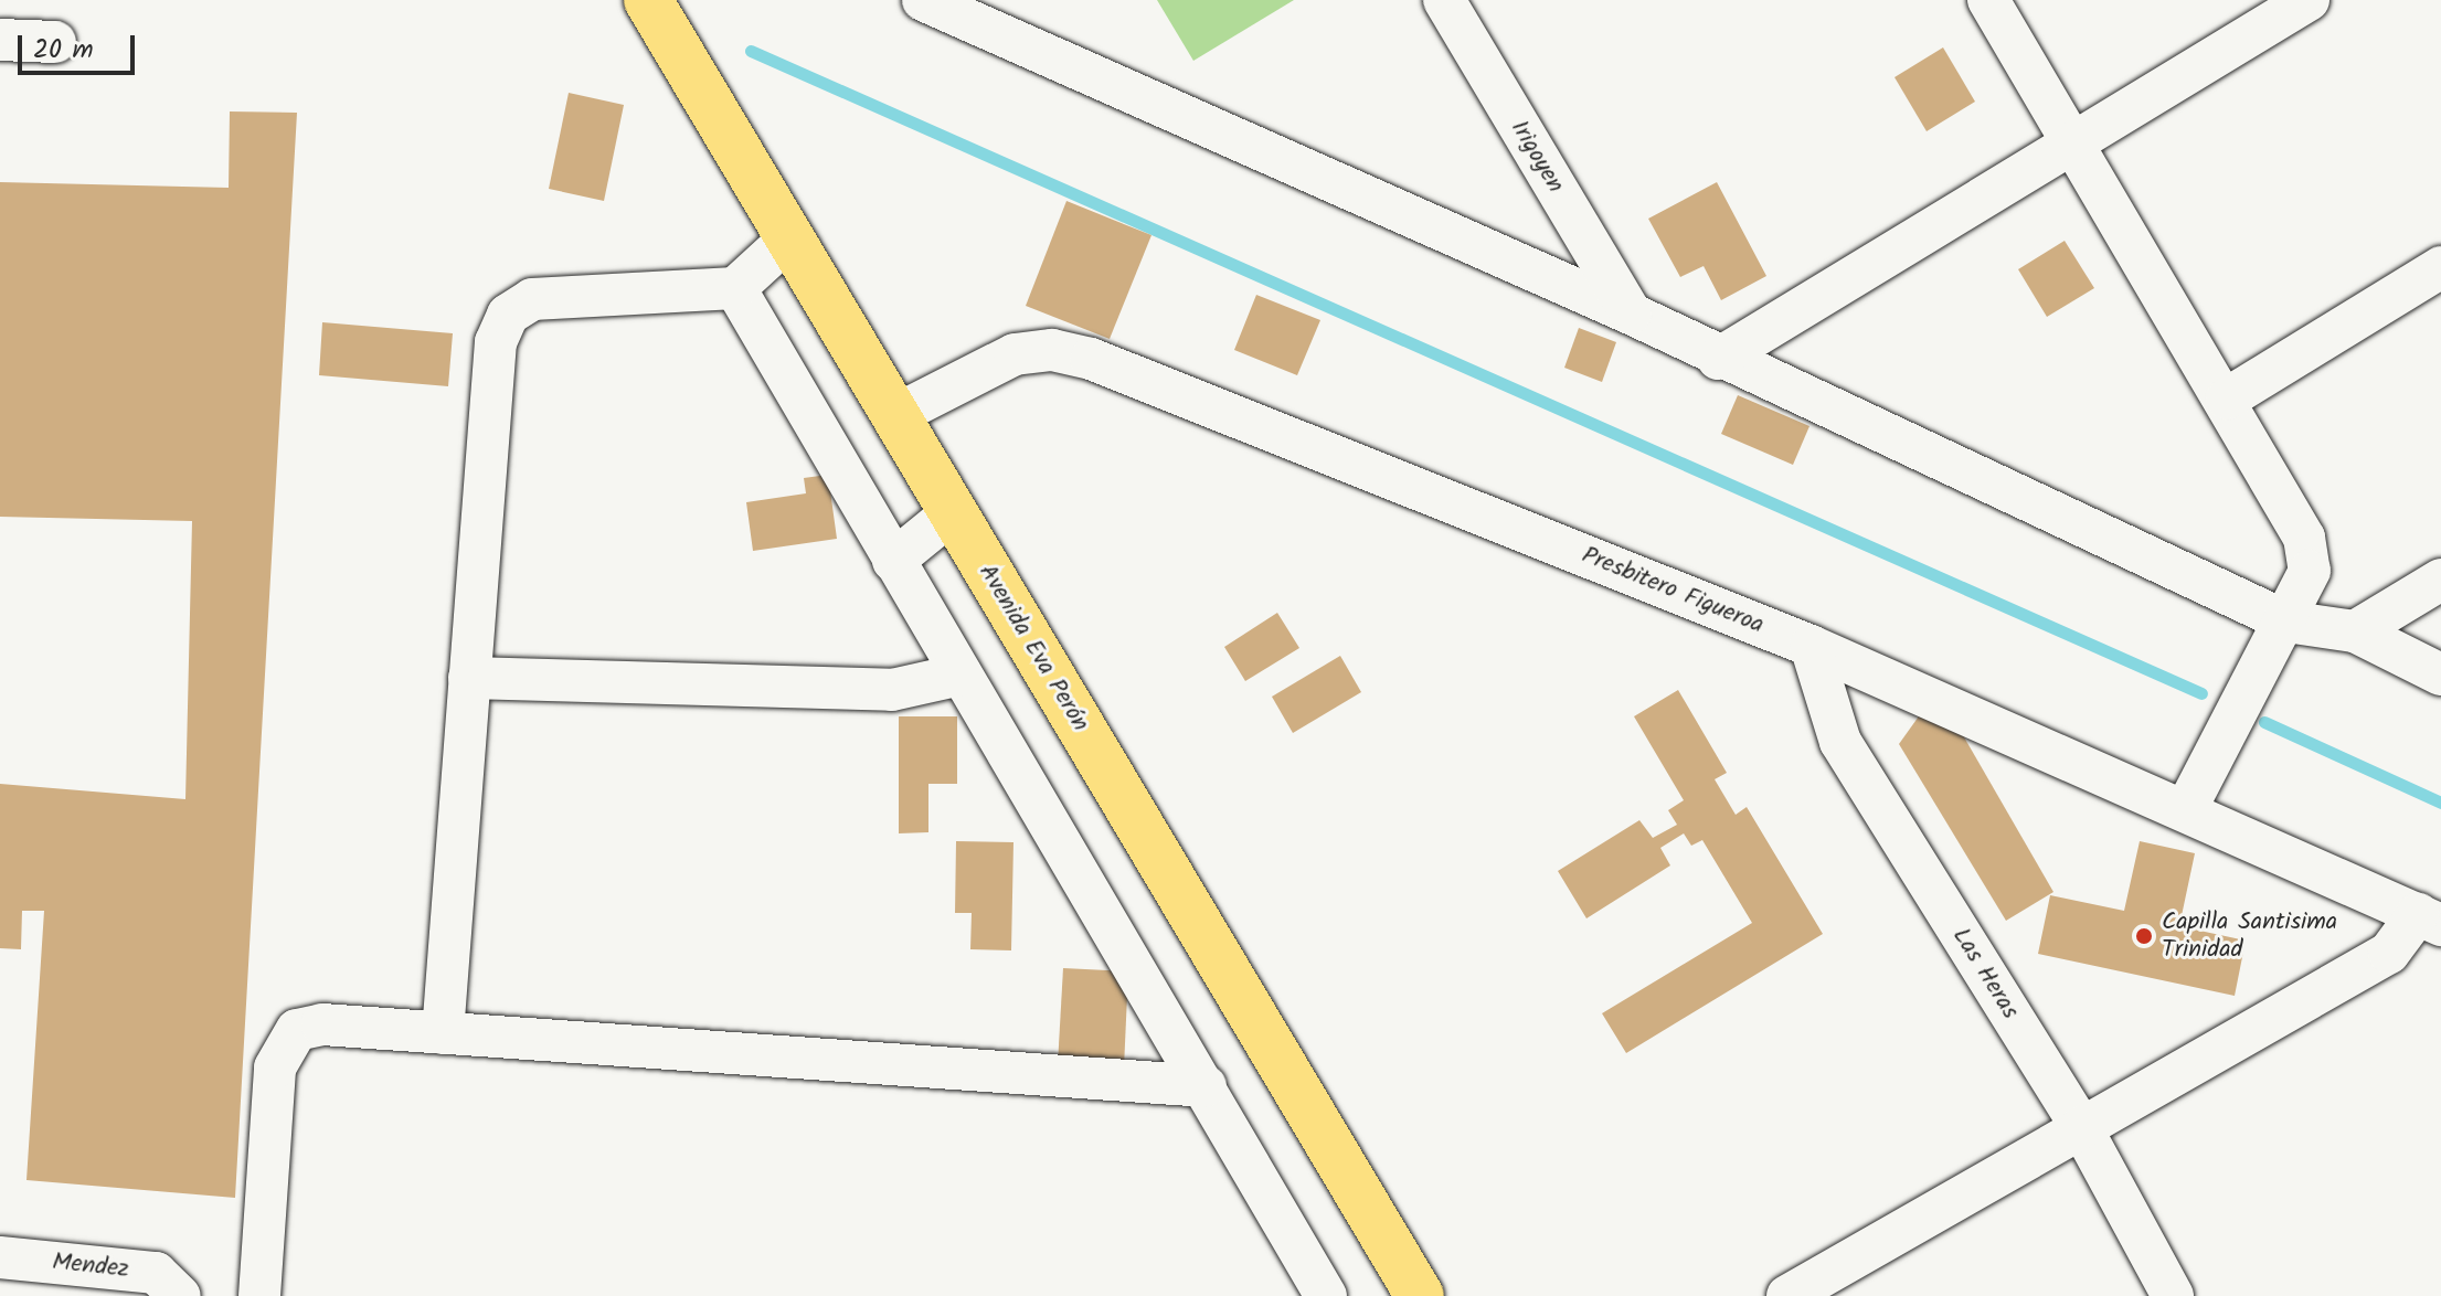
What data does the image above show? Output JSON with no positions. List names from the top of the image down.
{
  "streets": {
    "main road": ["Avenida Eva Perón"],
    "street": [
      "Irigoyen",
      "Presbitero Figueroa",
      "Las Heras",
      "Mendez"
    ]
  },
  "crossings": [
    ["Presbitero Figueroa", "Avenida Eva Perón"],
    ["Presbitero Figueroa", "Las Heras"]
  ],
  "places": ["Capilla Santisima Trinidad"],
  "scale_bar": "20 m"
}
